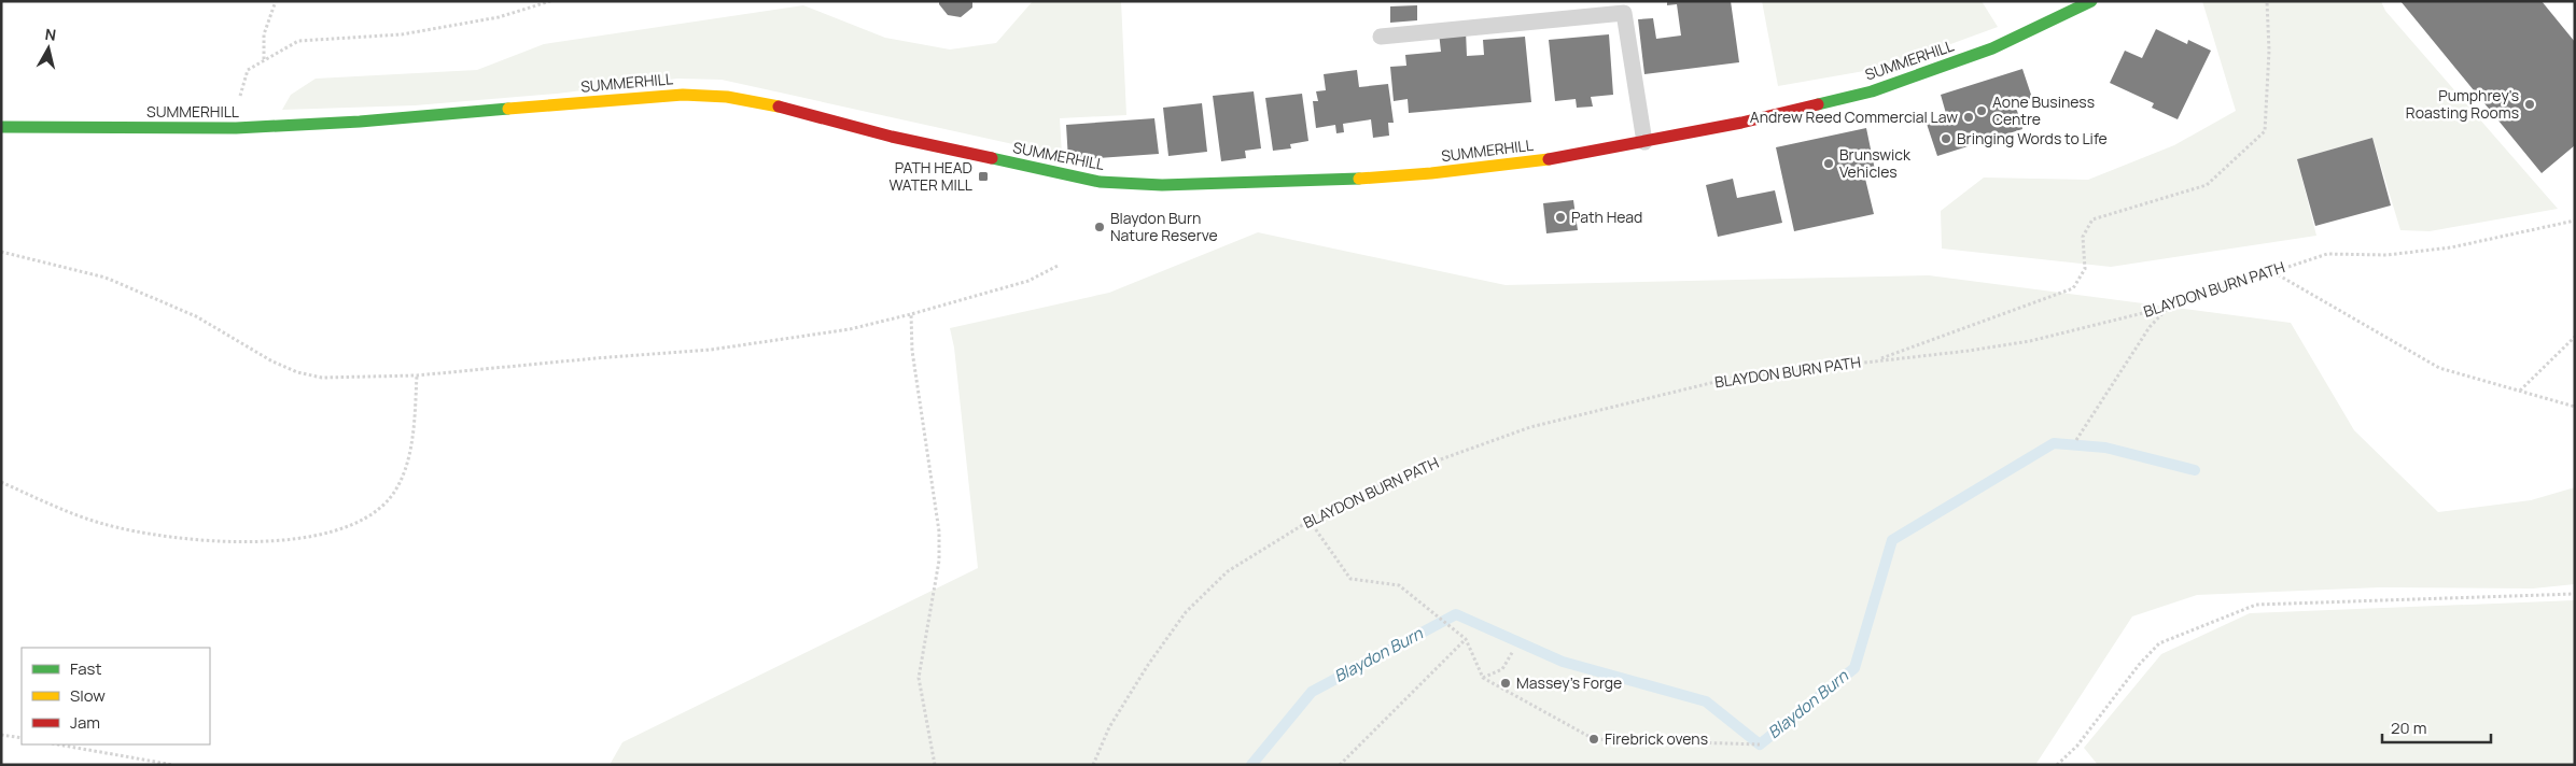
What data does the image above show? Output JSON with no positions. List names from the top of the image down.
{
  "streets": {
    "street": ["SUMMERHILL"],
    "path": ["BLAYDON BURN PATH"]
  },
  "water": ["Blaydon Burn"],
  "places": {
    "other": [
      "Pumphrey's Roasting Rooms",
      "Aone Business Centre",
      "Andrew Reed Commercial Law",
      "Bringing Words to Life",
      "Brunswick Vehicles",
      "Path Head",
      "Blaydon Burn Nature Reserve",
      "Massey's Forge",
      "Firebrick ovens"
    ],
    "transit": ["PATH HEAD WATER MILL"]
  },
  "legend": ["Fast", "Slow", "Jam"],
  "scale_bar": "20 m",
  "north": "top"
}
